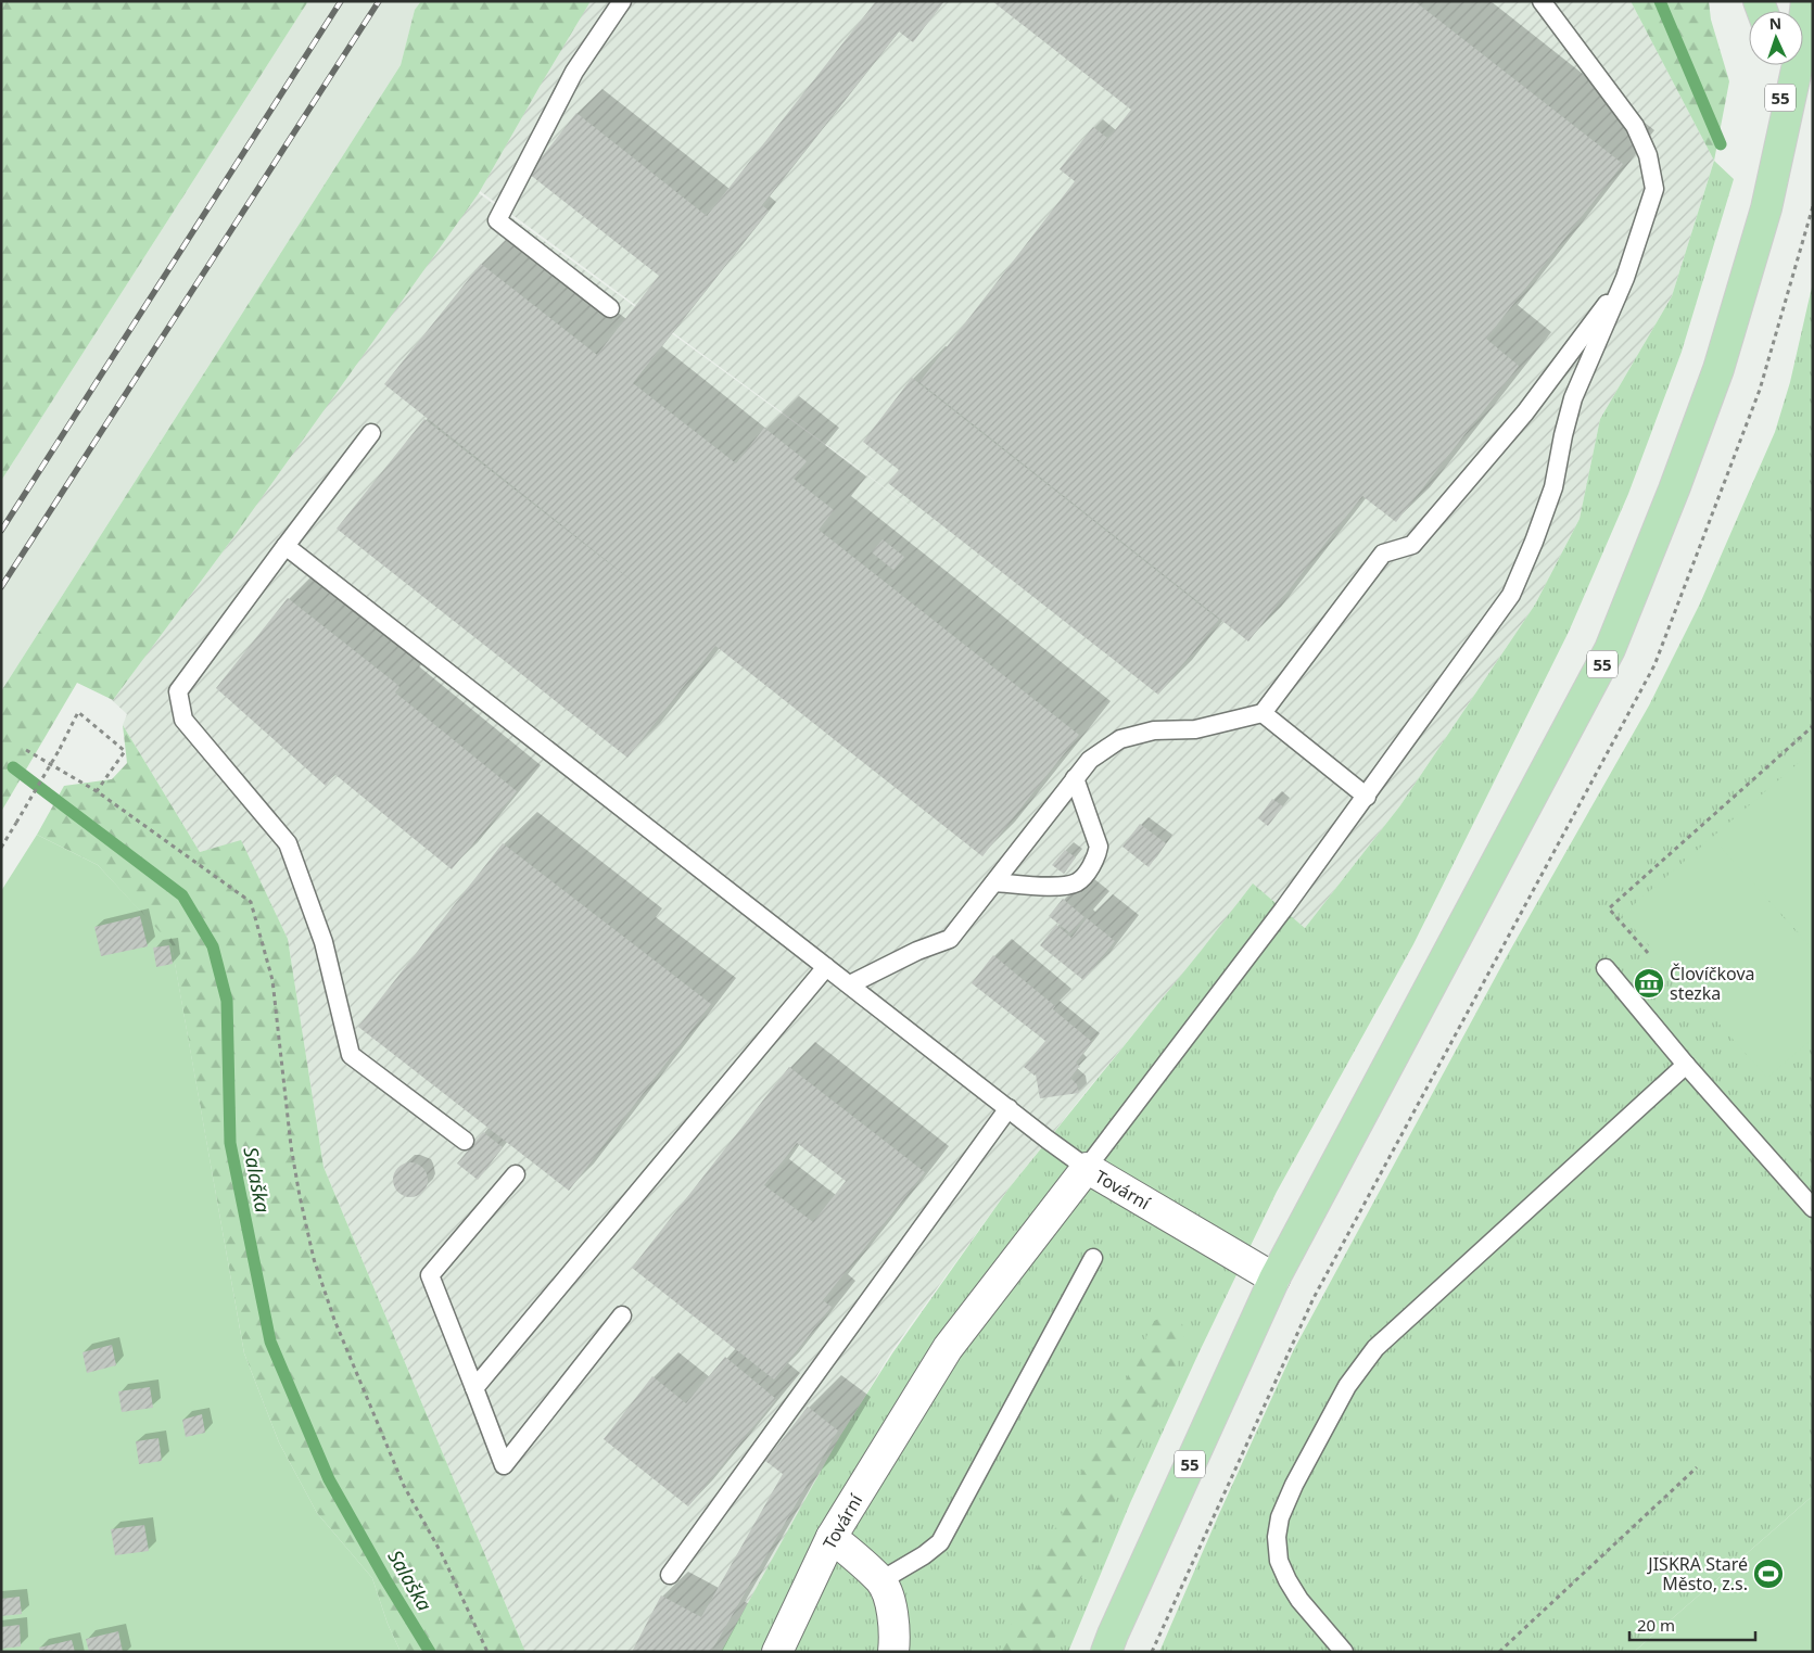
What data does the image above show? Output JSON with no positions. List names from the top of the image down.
{
  "streets": {
    "main road": ["55"],
    "street": ["Tovární"]
  },
  "crossings": [
    ["55", "Tovární"]
  ],
  "water": ["Salaška"],
  "places": {
    "museum": ["Človíčkova stezka"],
    "sports": ["JISKRA Staré Město, z.s."]
  },
  "scale_bar": "20 m",
  "north": "top"
}
